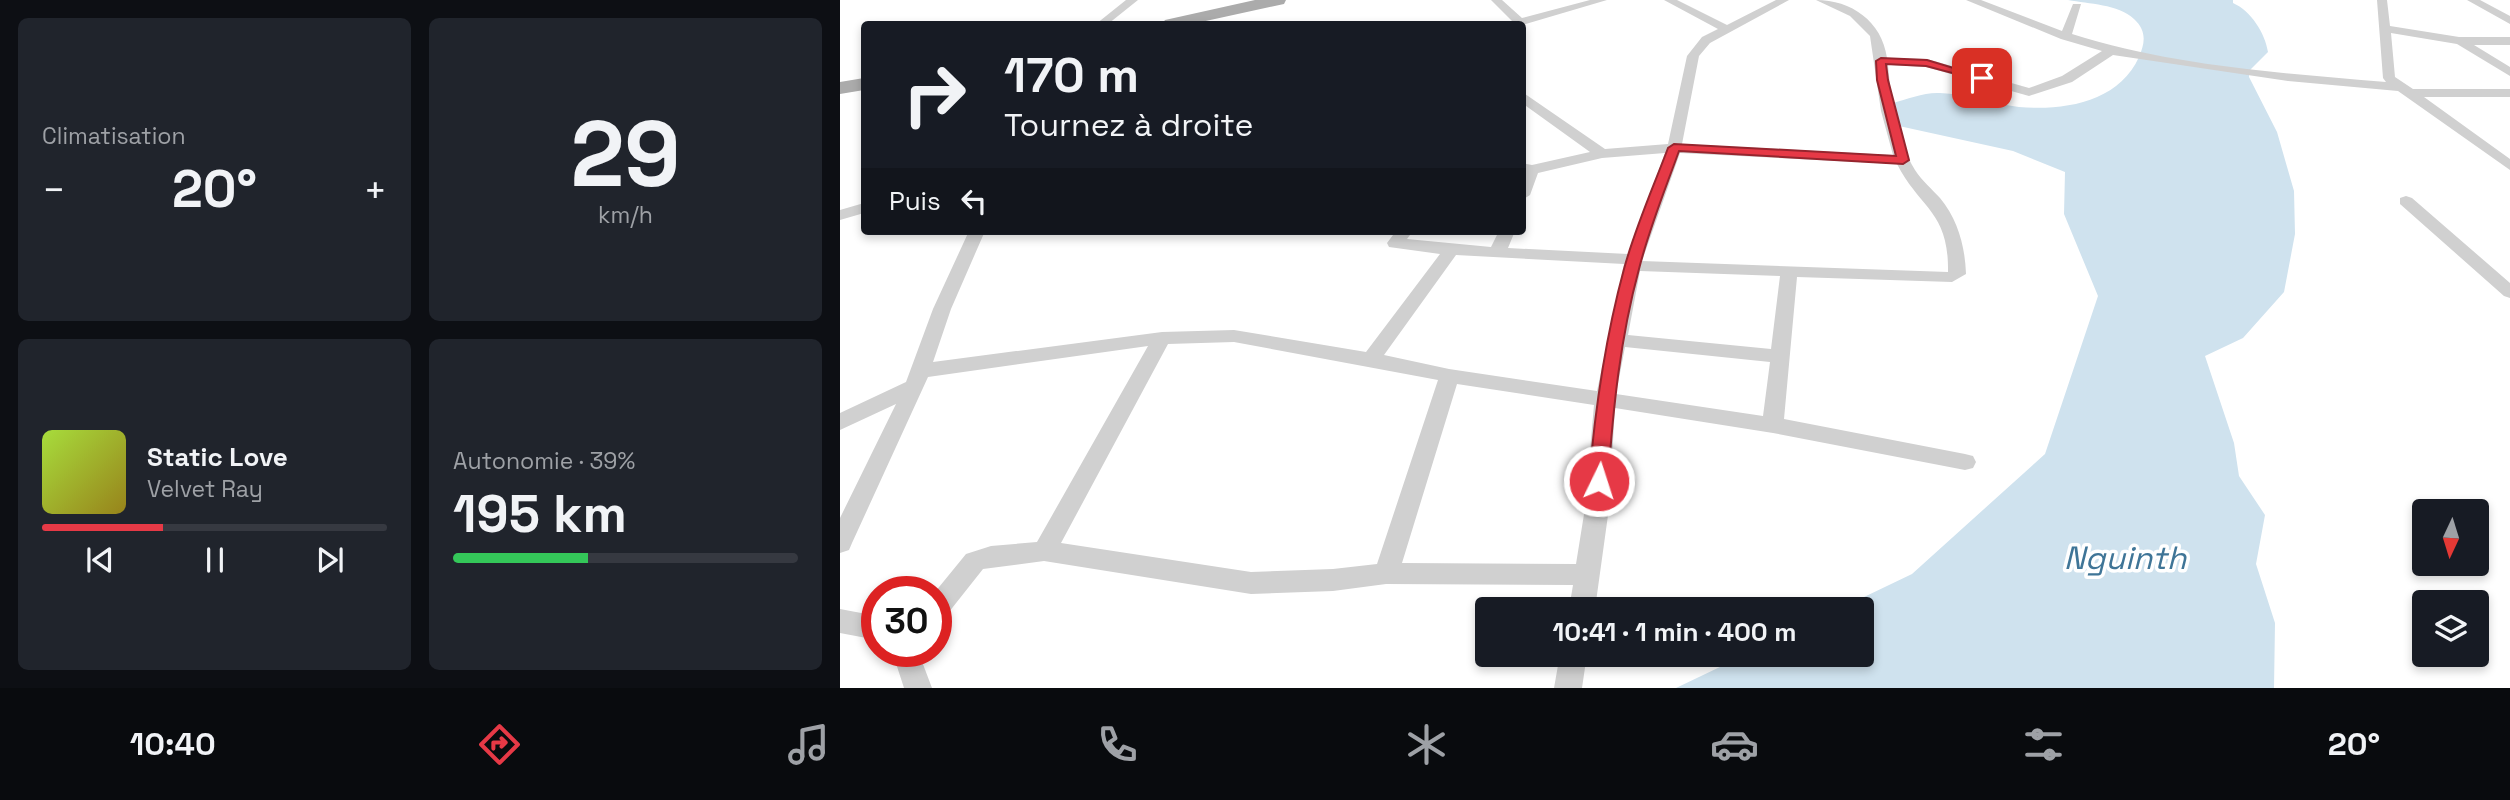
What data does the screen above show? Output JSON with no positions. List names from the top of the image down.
{
  "water": ["Nguinth"],
  "north": "bottom",
  "page": {
    "tile": [
      "Climatisation",
      ["29", "km/h"],
      ["Autonomie · 39%", "195 km"]
    ],
    "turn": ["170 m", "Tournez à droite"],
    "heat": ["−", "20°", "+"],
    "then": "Puis",
    "song": ["Static Love", "Velvet Ray"],
    "limit": "30",
    "trip": "10:41 · 1 min · 400 m",
    "tabs": ["10:40", "20°"]
  }
}
